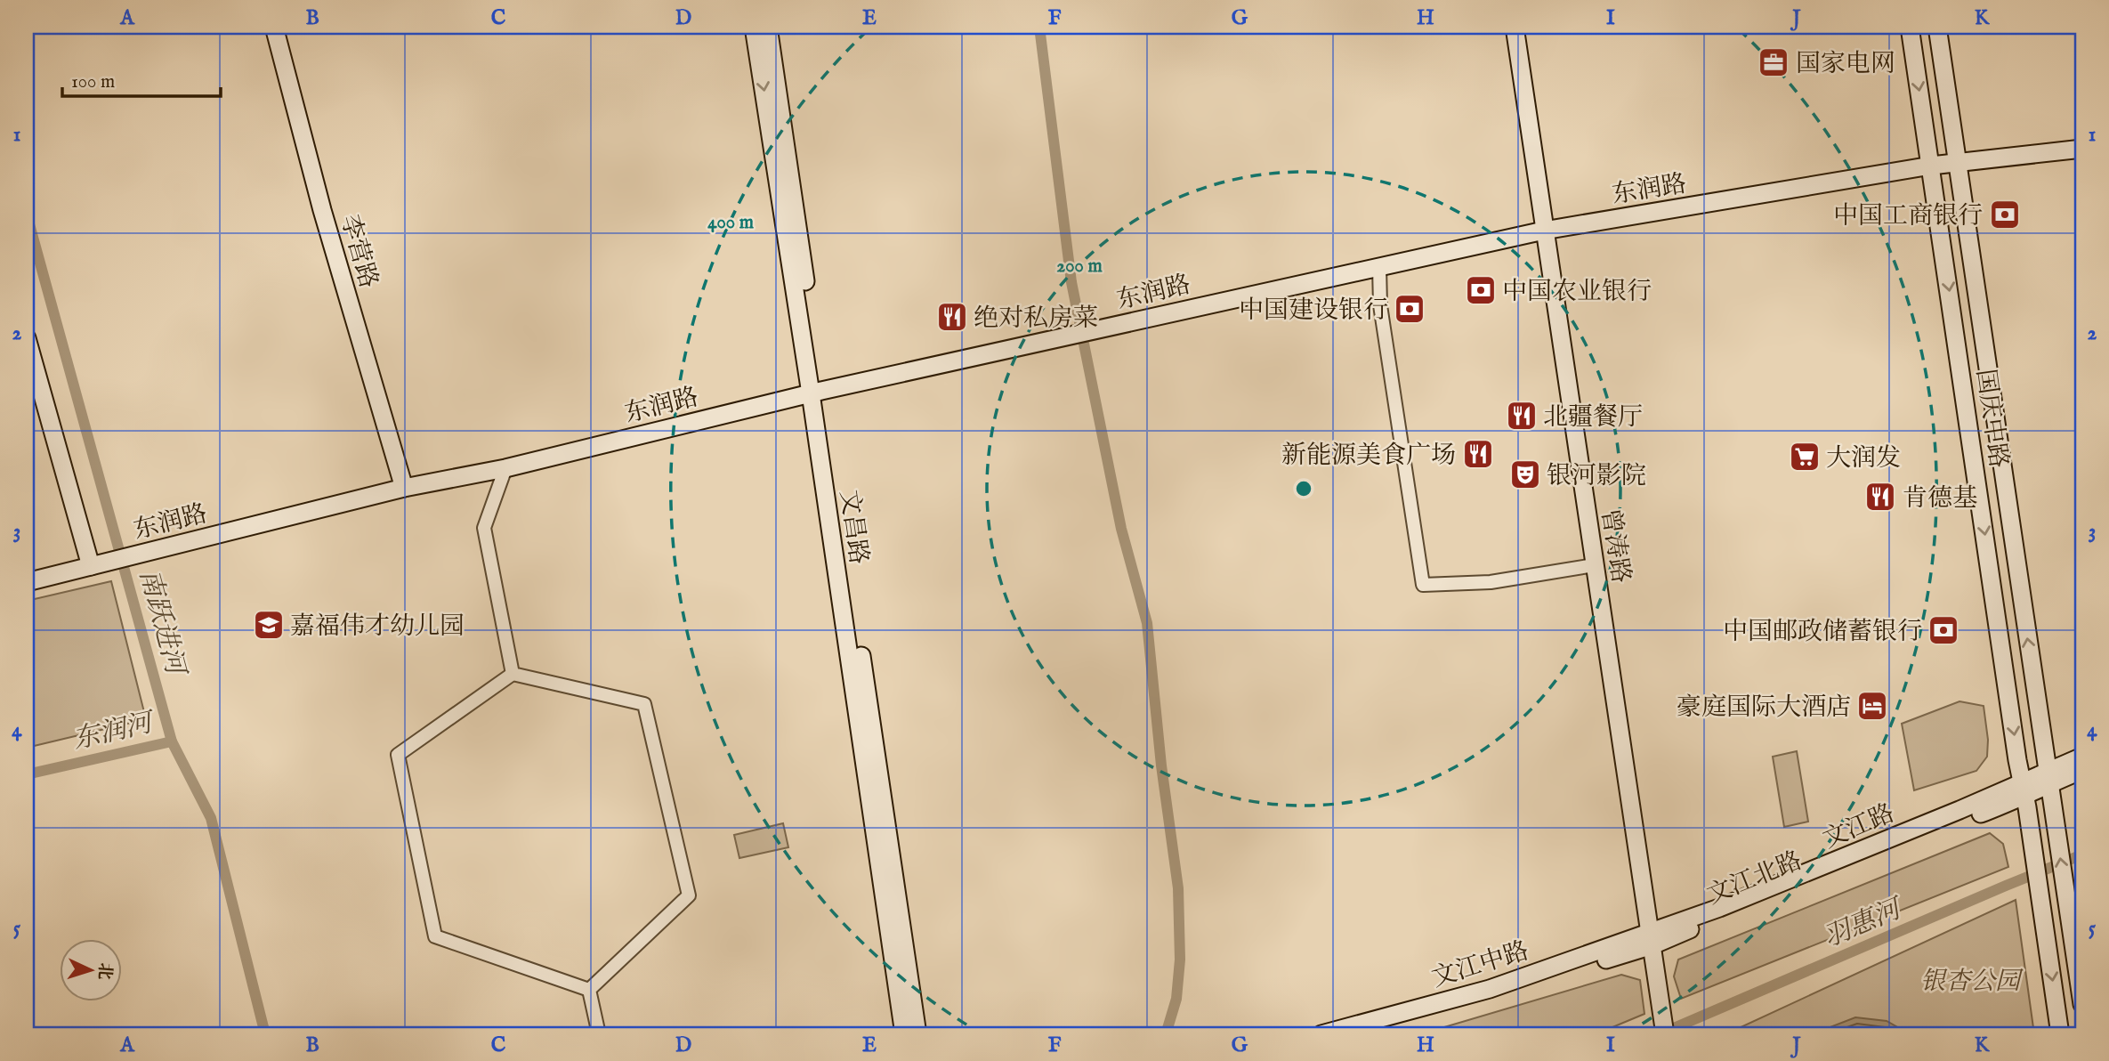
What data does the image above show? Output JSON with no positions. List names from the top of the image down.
{
  "streets": {
    "main road": [
      "东润路",
      "李营路",
      "国庆中路",
      "文昌路",
      "曾涛路",
      "文江路",
      "文江中路"
    ]
  },
  "crossings": [
    ["东润路", "李营路"],
    ["东润路", "国庆中路"],
    ["东润路", "文昌路"],
    ["东润路", "曾涛路"],
    ["国庆中路", "文江路"],
    ["曾涛路", "文江路"],
    ["曾涛路", "文江中路"],
    ["文江路", "文江中路"]
  ],
  "water": ["南跃进河", "东润河", "羽惠河"],
  "parks": ["银杏公园"],
  "places": {
    "office": ["国家电网"],
    "bank": [
      "中国工商银行",
      "中国农业银行",
      "中国建设银行",
      "中国邮政储蓄银行"
    ],
    "restaurant": [
      "绝对私房菜",
      "北疆餐厅",
      "新能源美食广场",
      "肯德基"
    ],
    "supermarket": ["大润发"],
    "theatre": ["银河影院"],
    "school or university": ["嘉福伟才幼儿园"],
    "hotel": ["豪庭国际大酒店"]
  },
  "scale_bar": "100 m",
  "north": "right",
  "grid": {
    "columns": [
      "A",
      "B",
      "C",
      "D",
      "E",
      "F",
      "G",
      "H",
      "I",
      "J",
      "K"
    ],
    "rows": [
      "1",
      "2",
      "3",
      "4",
      "5"
    ]
  },
  "rings": ["400 m", "200 m"]
}
